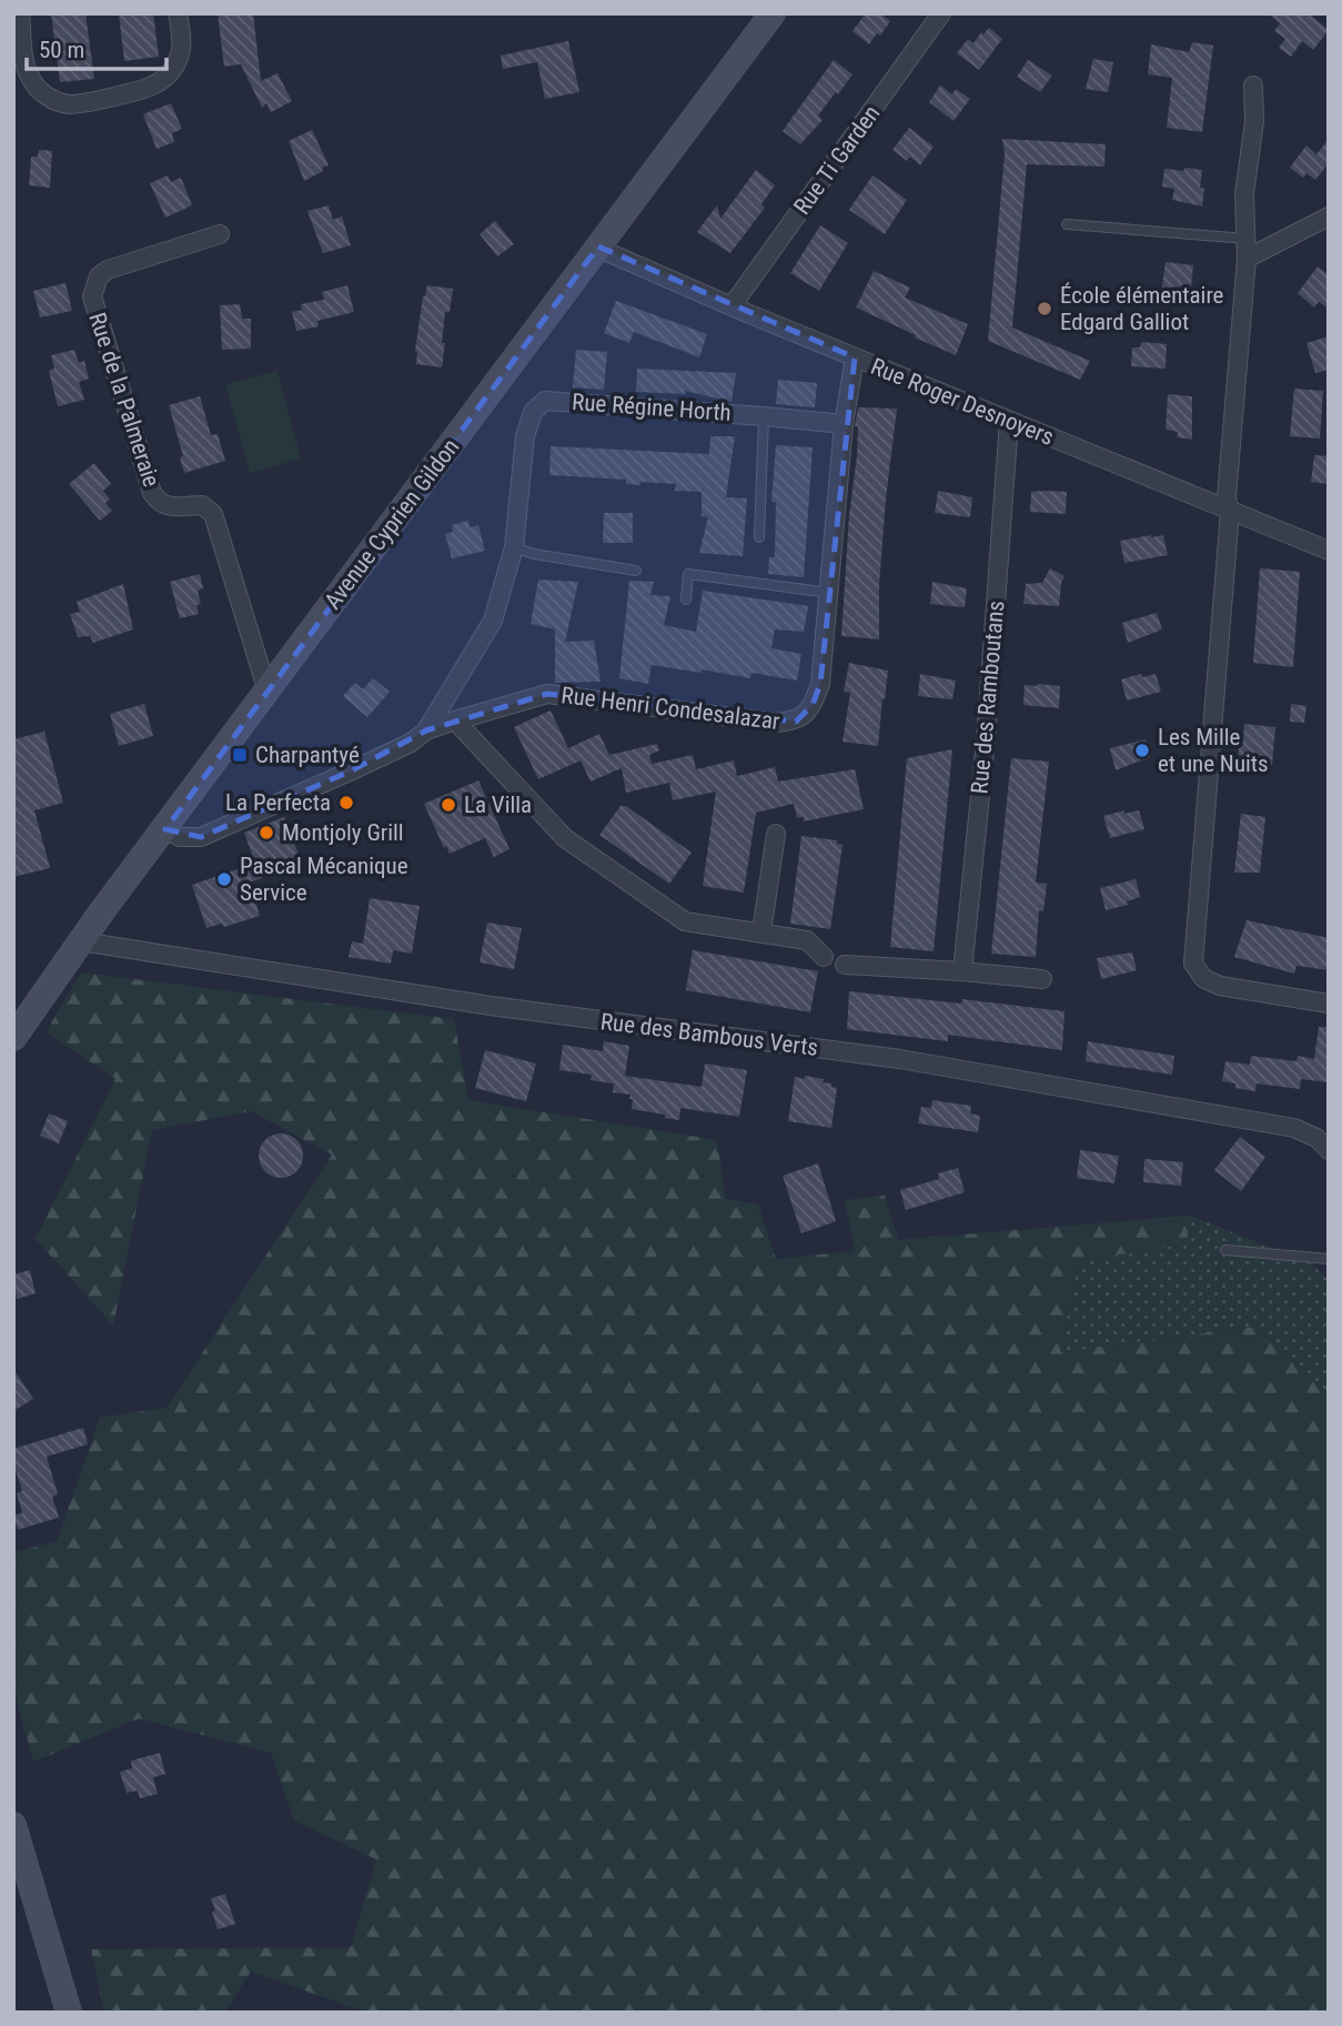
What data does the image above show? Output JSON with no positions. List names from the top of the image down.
{
  "streets": {
    "street": [
      "Rue Ti Garden",
      "Rue de la Palmeraie",
      "Rue Roger Desnoyers",
      "Rue Régine Horth",
      "Avenue Cyprien Gildon",
      "Rue des Ramboutans",
      "Rue Henri Condesalazar",
      "Rue des Bambous Verts"
    ]
  },
  "crossings": [
    ["Rue Ti Garden", "Rue Roger Desnoyers"],
    ["Rue de la Palmeraie", "Avenue Cyprien Gildon"],
    ["Rue Roger Desnoyers", "Avenue Cyprien Gildon"],
    ["Rue Roger Desnoyers", "Rue des Ramboutans"],
    ["Rue Roger Desnoyers", "Rue Henri Condesalazar"],
    ["Rue Régine Horth", "Avenue Cyprien Gildon"],
    ["Rue Régine Horth", "Rue Henri Condesalazar"],
    ["Avenue Cyprien Gildon", "Rue des Bambous Verts"]
  ],
  "places": {
    "other": [
      "École élémentaire Edgard Galliot",
      "Les Mille et une Nuits",
      "La Perfecta",
      "La Villa",
      "Montjoly Grill",
      "Pascal Mécanique Service"
    ],
    "transit": ["Charpantyé"]
  },
  "scale_bar": "50 m"
}
